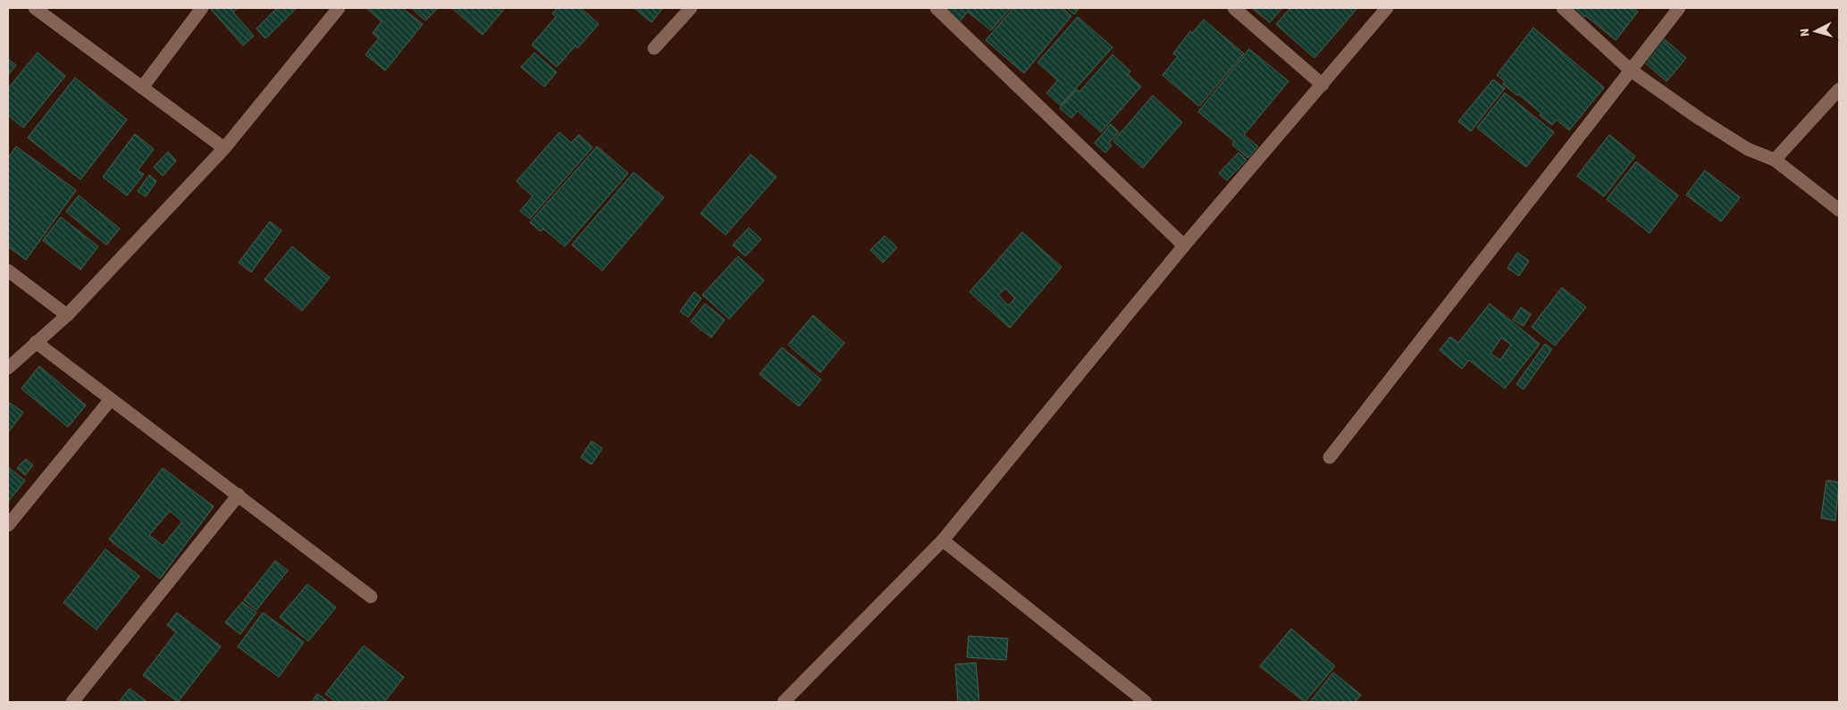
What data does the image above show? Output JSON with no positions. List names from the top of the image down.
{
  "north": "left"
}
